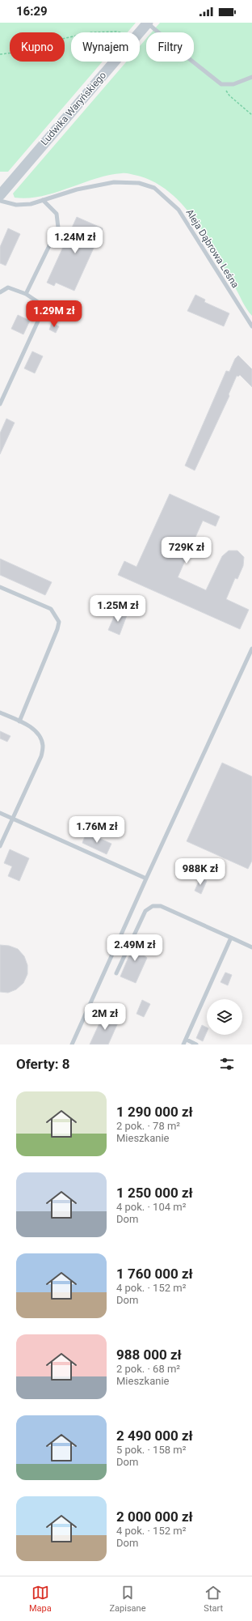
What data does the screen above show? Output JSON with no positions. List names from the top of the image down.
{
  "streets": {
    "street": ["Ludwika Waryńskiego"],
    "lane": ["Aleja Dąbrowa Leśna"]
  },
  "page": {
    "status": "16:29",
    "chip": ["Kupno", "Wynajem", "Filtry"],
    "price": [
      "1.24M zł",
      "1.29M zł",
      "729K zł",
      "1.25M zł",
      "1.76M zł",
      "988K zł",
      "2.49M zł",
      "2M zł"
    ],
    "heading": "Oferty: 8",
    "list": [
      {
        "name": "1 290 000 zł",
        "note": "2 pok. · 78 m² · Mieszkanie"
      },
      {
        "name": "1 250 000 zł",
        "note": "4 pok. · 104 m² · Dom"
      },
      {
        "name": "1 760 000 zł",
        "note": "4 pok. · 152 m² · Dom"
      },
      {
        "name": "988 000 zł",
        "note": "2 pok. · 68 m² · Mieszkanie"
      },
      {
        "name": "2 490 000 zł",
        "note": "5 pok. · 158 m² · Dom"
      },
      {
        "name": "2 000 000 zł",
        "note": "4 pok. · 152 m² · Dom"
      }
    ],
    "tabs": ["Mapa", "Zapisane", "Start"]
  }
}
